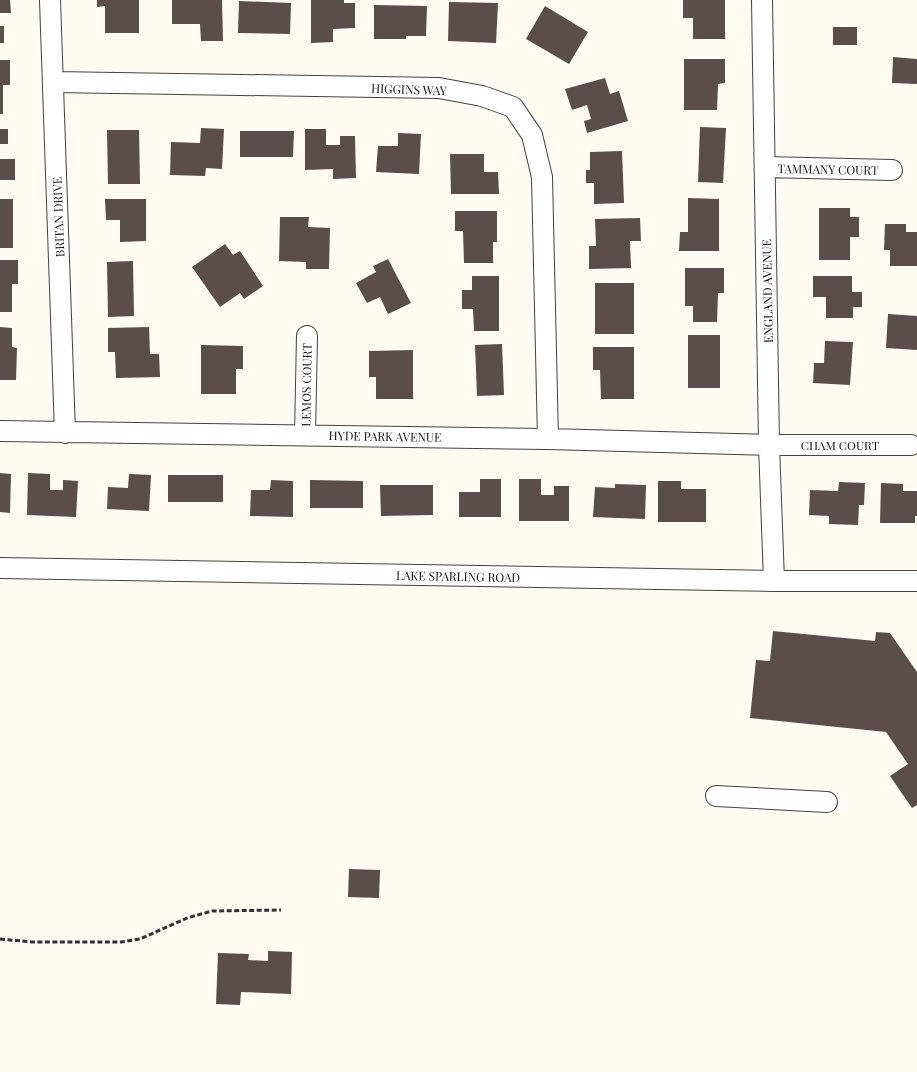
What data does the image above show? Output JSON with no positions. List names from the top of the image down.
{
  "streets": {
    "street": [
      "HIGGINS WAY",
      "TAMMANY COURT",
      "BRITAN DRIVE",
      "ENGLAND AVENUE",
      "LEMOS COURT",
      "HYDE PARK AVENUE",
      "CHAM COURT",
      "LAKE SPARLING ROAD"
    ]
  },
  "crossings": [
    ["HIGGINS WAY", "BRITAN DRIVE"],
    ["HIGGINS WAY", "HYDE PARK AVENUE"],
    ["TAMMANY COURT", "ENGLAND AVENUE"],
    ["BRITAN DRIVE", "HYDE PARK AVENUE"],
    ["ENGLAND AVENUE", "HYDE PARK AVENUE"],
    ["ENGLAND AVENUE", "CHAM COURT"],
    ["ENGLAND AVENUE", "LAKE SPARLING ROAD"],
    ["LEMOS COURT", "HYDE PARK AVENUE"],
    ["HYDE PARK AVENUE", "CHAM COURT"]
  ]
}
